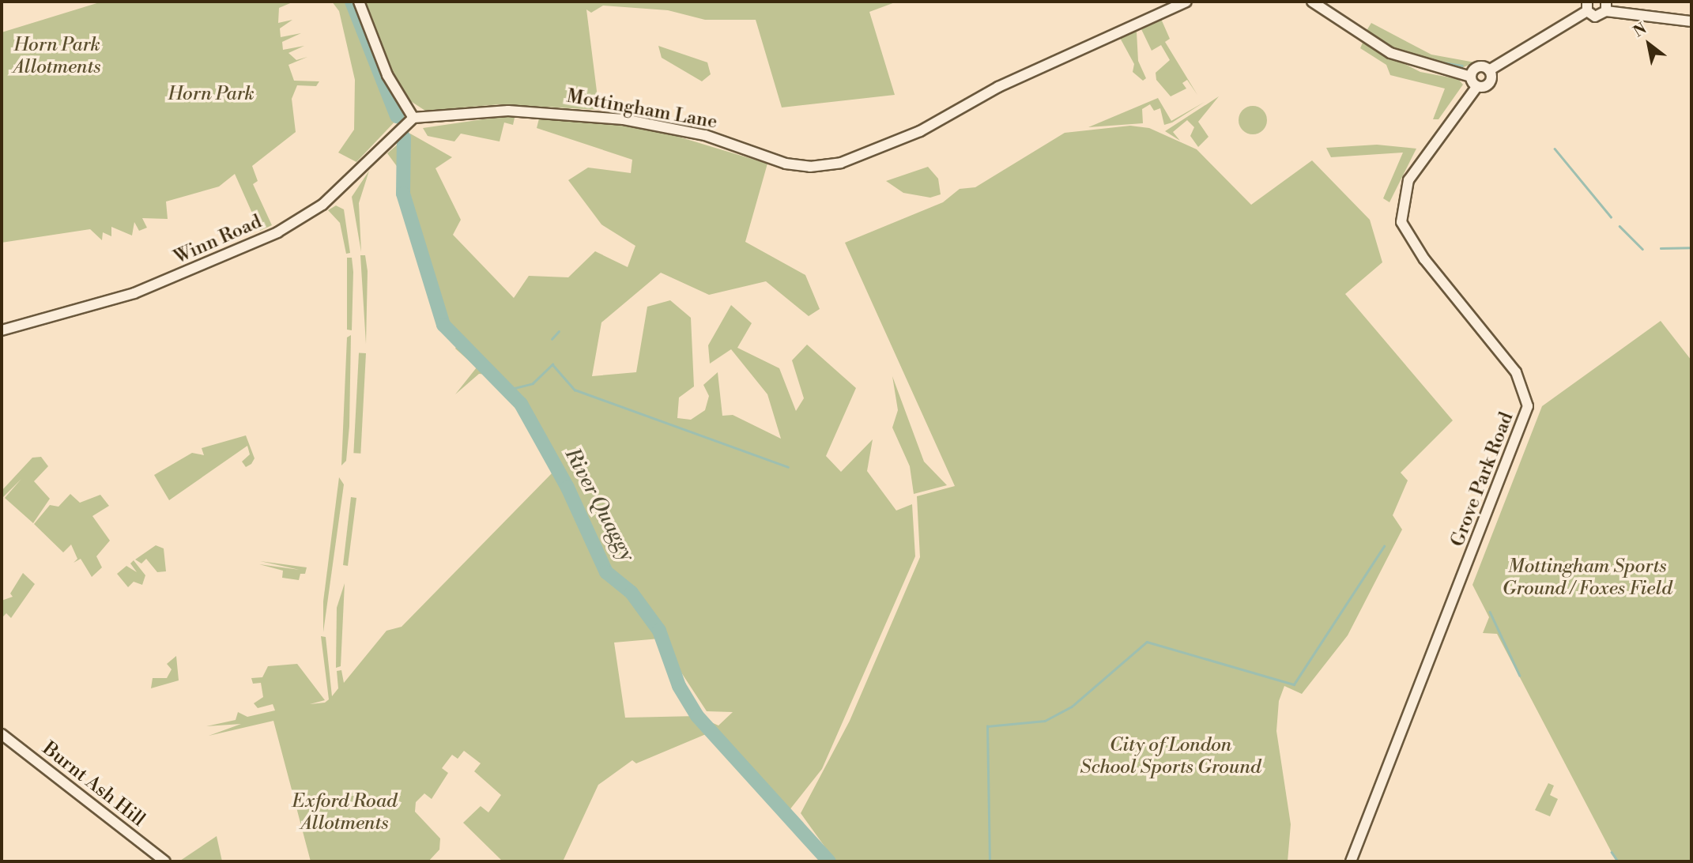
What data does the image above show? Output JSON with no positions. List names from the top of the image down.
{
  "streets": {
    "street": [
      "Mottingham Lane",
      "Winn Road",
      "Grove Park Road",
      "Burnt Ash Hill"
    ]
  },
  "crossings": [
    ["Mottingham Lane", "Winn Road"]
  ],
  "water": ["River Quaggy"],
  "parks": [
    "Horn Park Allotments",
    "Horn Park",
    "Mottingham Sports Ground / Foxes Field",
    "City of London School Sports Ground",
    "Exford Road Allotments"
  ],
  "north": "top left"
}
